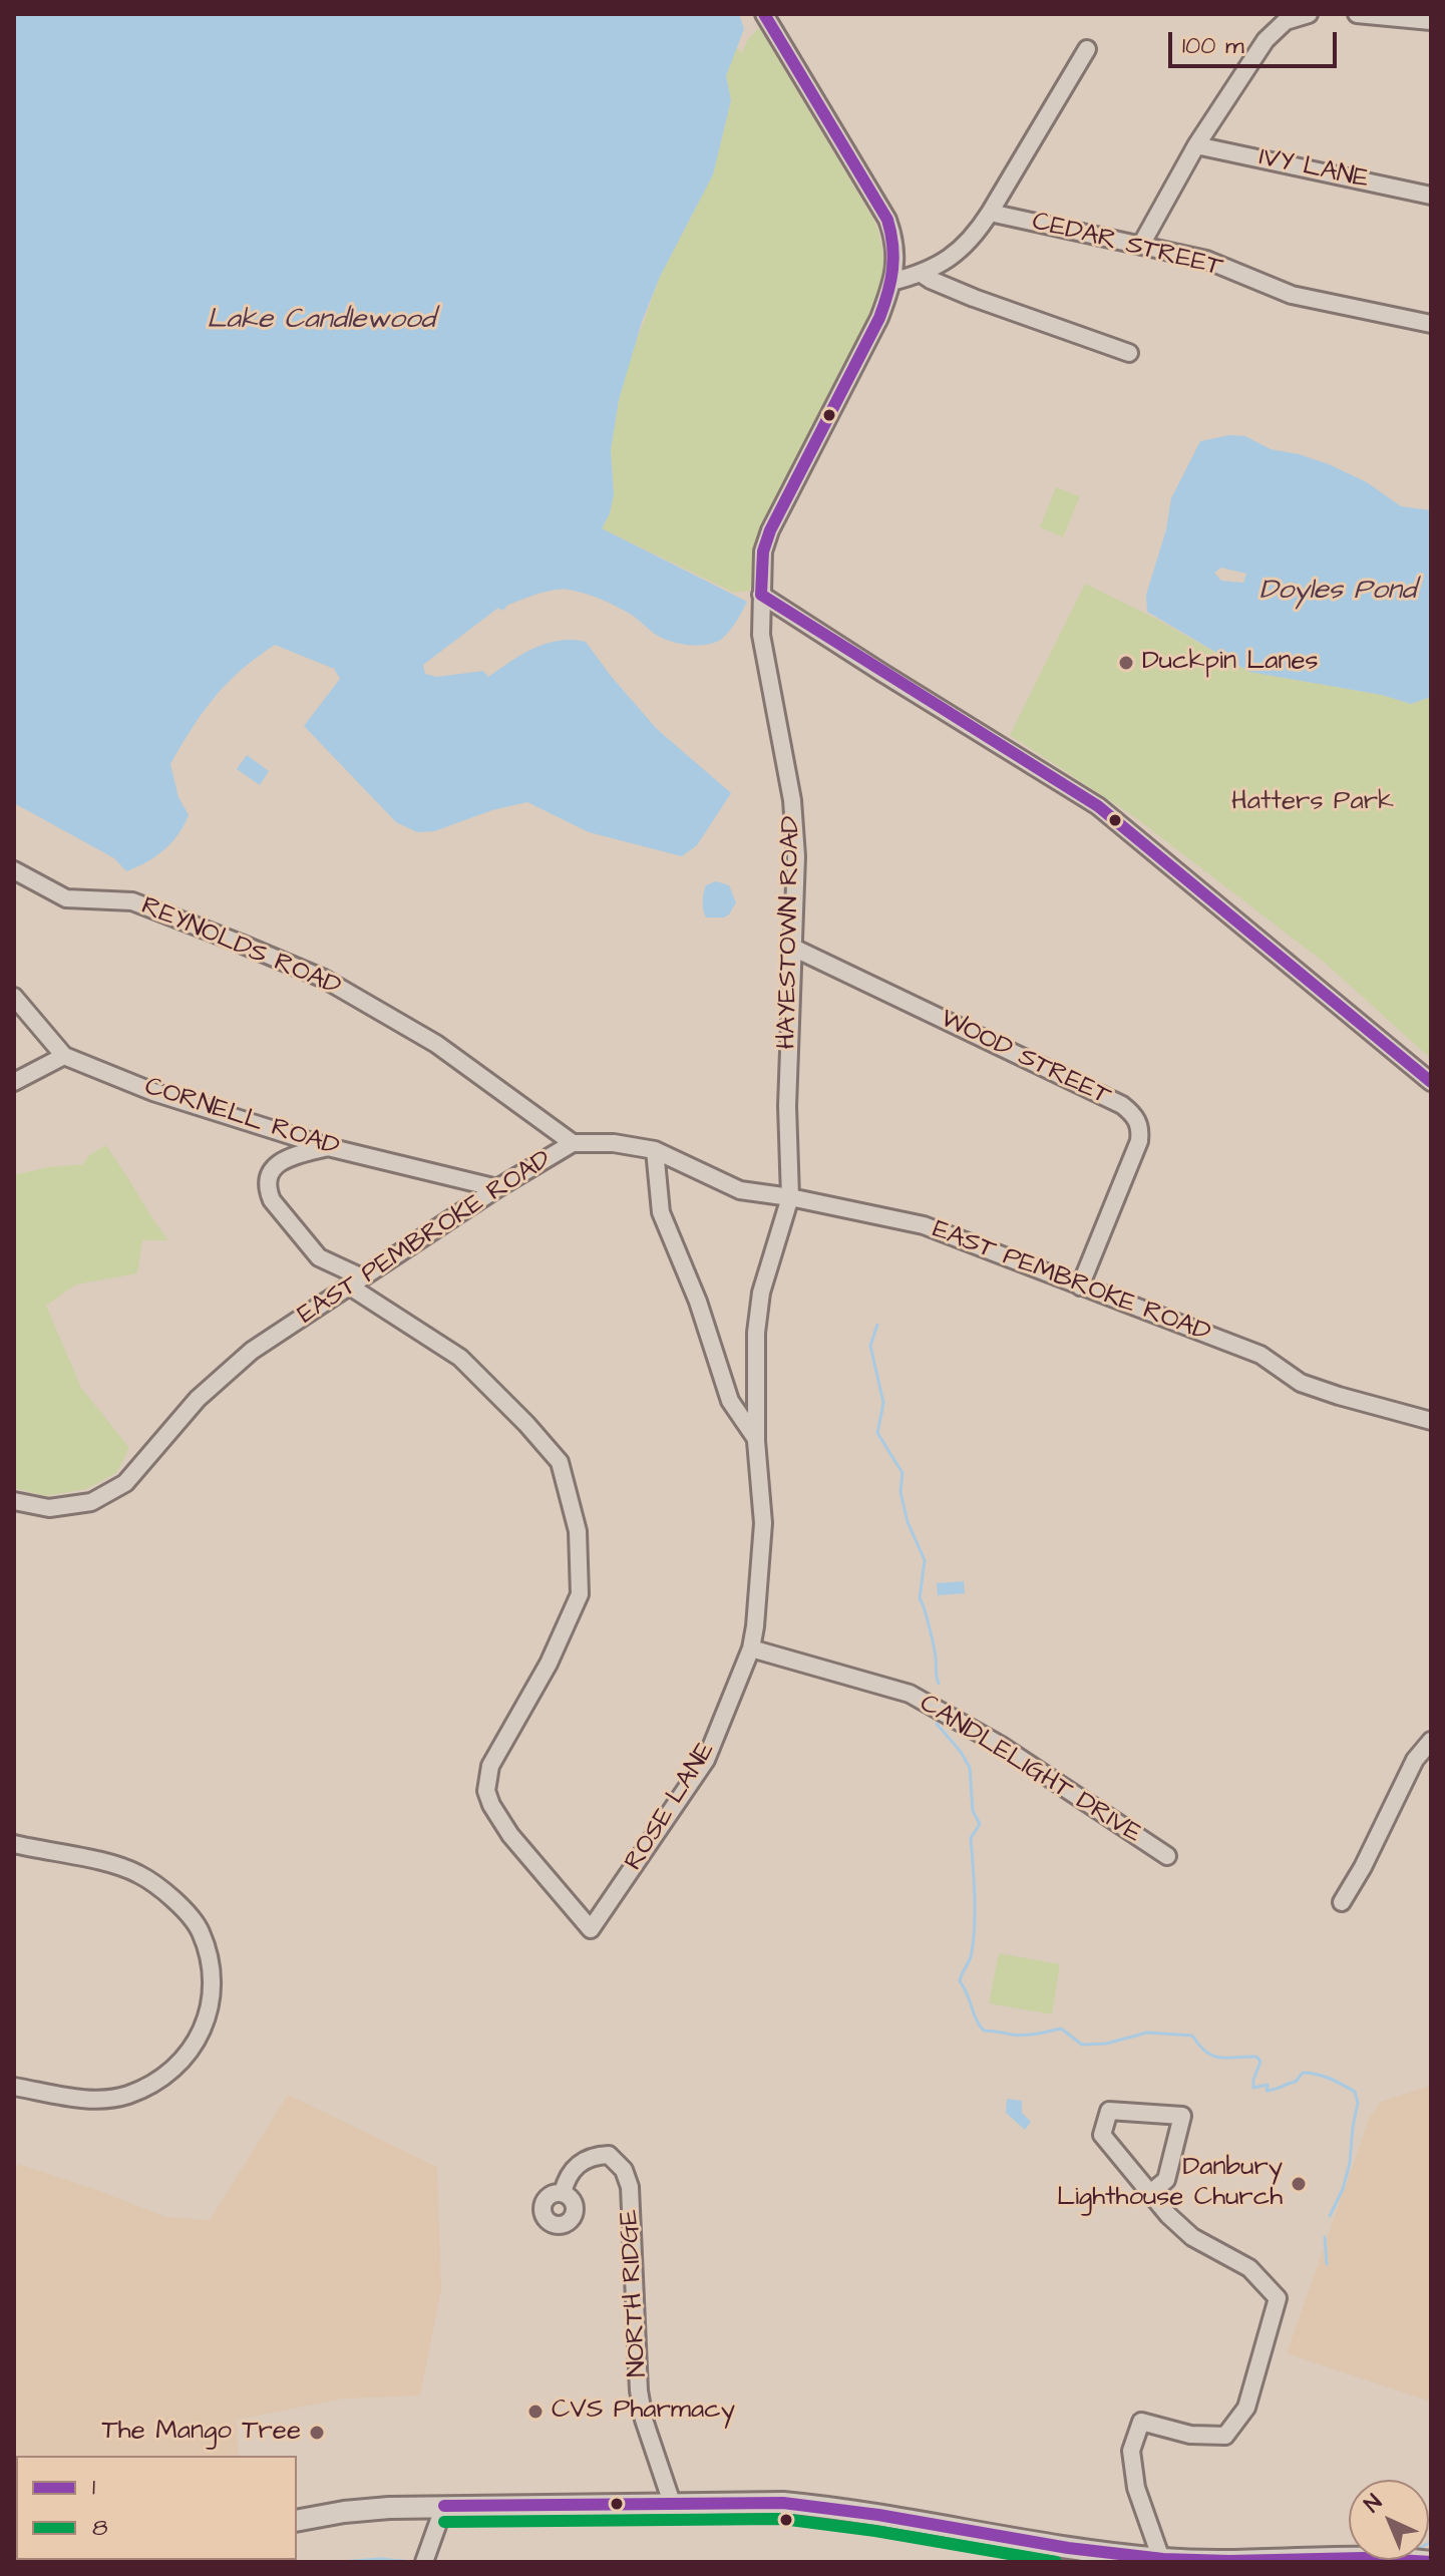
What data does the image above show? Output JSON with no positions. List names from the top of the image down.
{
  "streets": {
    "street": [
      "IVY LANE",
      "CEDAR STREET",
      "HAYESTOWN ROAD",
      "REYNOLDS ROAD",
      "WOOD STREET",
      "CORNELL ROAD",
      "EAST PEMBROKE ROAD",
      "CANDLELIGHT DRIVE",
      "ROSE LANE",
      "NORTH RIDGE"
    ]
  },
  "crossings": [
    ["HAYESTOWN ROAD", "WOOD STREET"],
    ["HAYESTOWN ROAD", "EAST PEMBROKE ROAD"],
    ["HAYESTOWN ROAD", "ROSE LANE"],
    ["REYNOLDS ROAD", "EAST PEMBROKE ROAD"],
    ["WOOD STREET", "EAST PEMBROKE ROAD"],
    ["CORNELL ROAD", "EAST PEMBROKE ROAD"],
    ["EAST PEMBROKE ROAD", "ROSE LANE"],
    ["CANDLELIGHT DRIVE", "ROSE LANE"]
  ],
  "water": ["Lake Candlewood", "Doyles Pond"],
  "parks": ["Hatters Park"],
  "places": [
    "Duckpin Lanes",
    "Danbury Lighthouse Church",
    "CVS Pharmacy",
    "The Mango Tree"
  ],
  "lines": ["transit line 1", "transit line 8"],
  "legend": ["1", "8"],
  "scale_bar": "100 m",
  "north": "top left"
}
